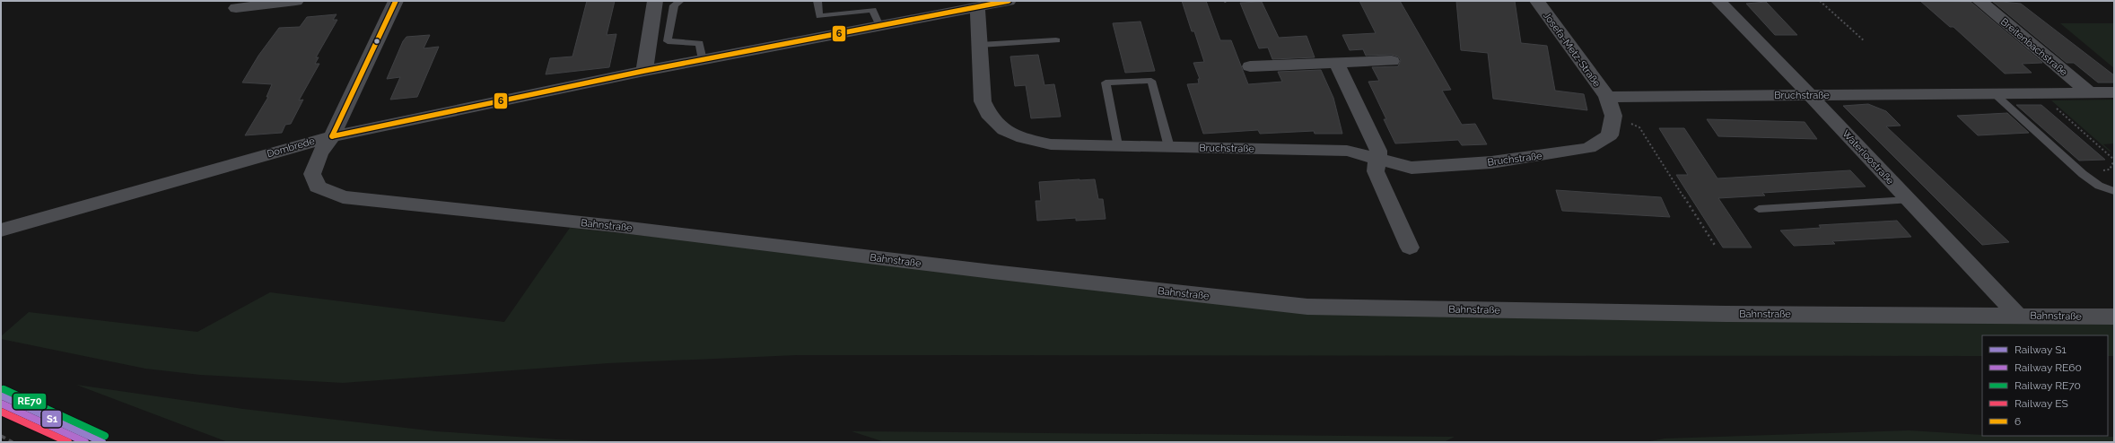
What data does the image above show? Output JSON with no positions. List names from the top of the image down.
{
  "streets": {
    "street": [
      "Breitenbachstraße",
      "Josefa-Metz-Straße",
      "Bruchstraße",
      "Dombrede",
      "Waterloostraße",
      "Bahnstraße"
    ]
  },
  "crossings": [
    ["Breitenbachstraße", "Bruchstraße"],
    ["Josefa-Metz-Straße", "Bruchstraße"],
    ["Bruchstraße", "Dombrede"],
    ["Bruchstraße", "Waterloostraße"],
    ["Dombrede", "Bahnstraße"],
    ["Waterloostraße", "Bahnstraße"]
  ],
  "lines": [
    "transit line 6",
    "rail line RE70",
    "rail line S1",
    "rail line RE60",
    "rail line ES"
  ],
  "legend": [
    "Railway S1",
    "Railway RE60",
    "Railway RE70",
    "Railway ES",
    "6"
  ]
}
